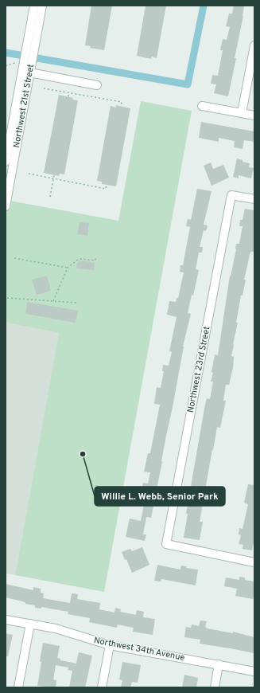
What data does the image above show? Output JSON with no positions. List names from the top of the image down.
{
  "streets": {
    "street": ["Northwest 21st Street", "Northwest 23rd Street", "Northwest 34th Avenue"]
  },
  "places": ["Willie L. Webb, Senior Park"]
}
